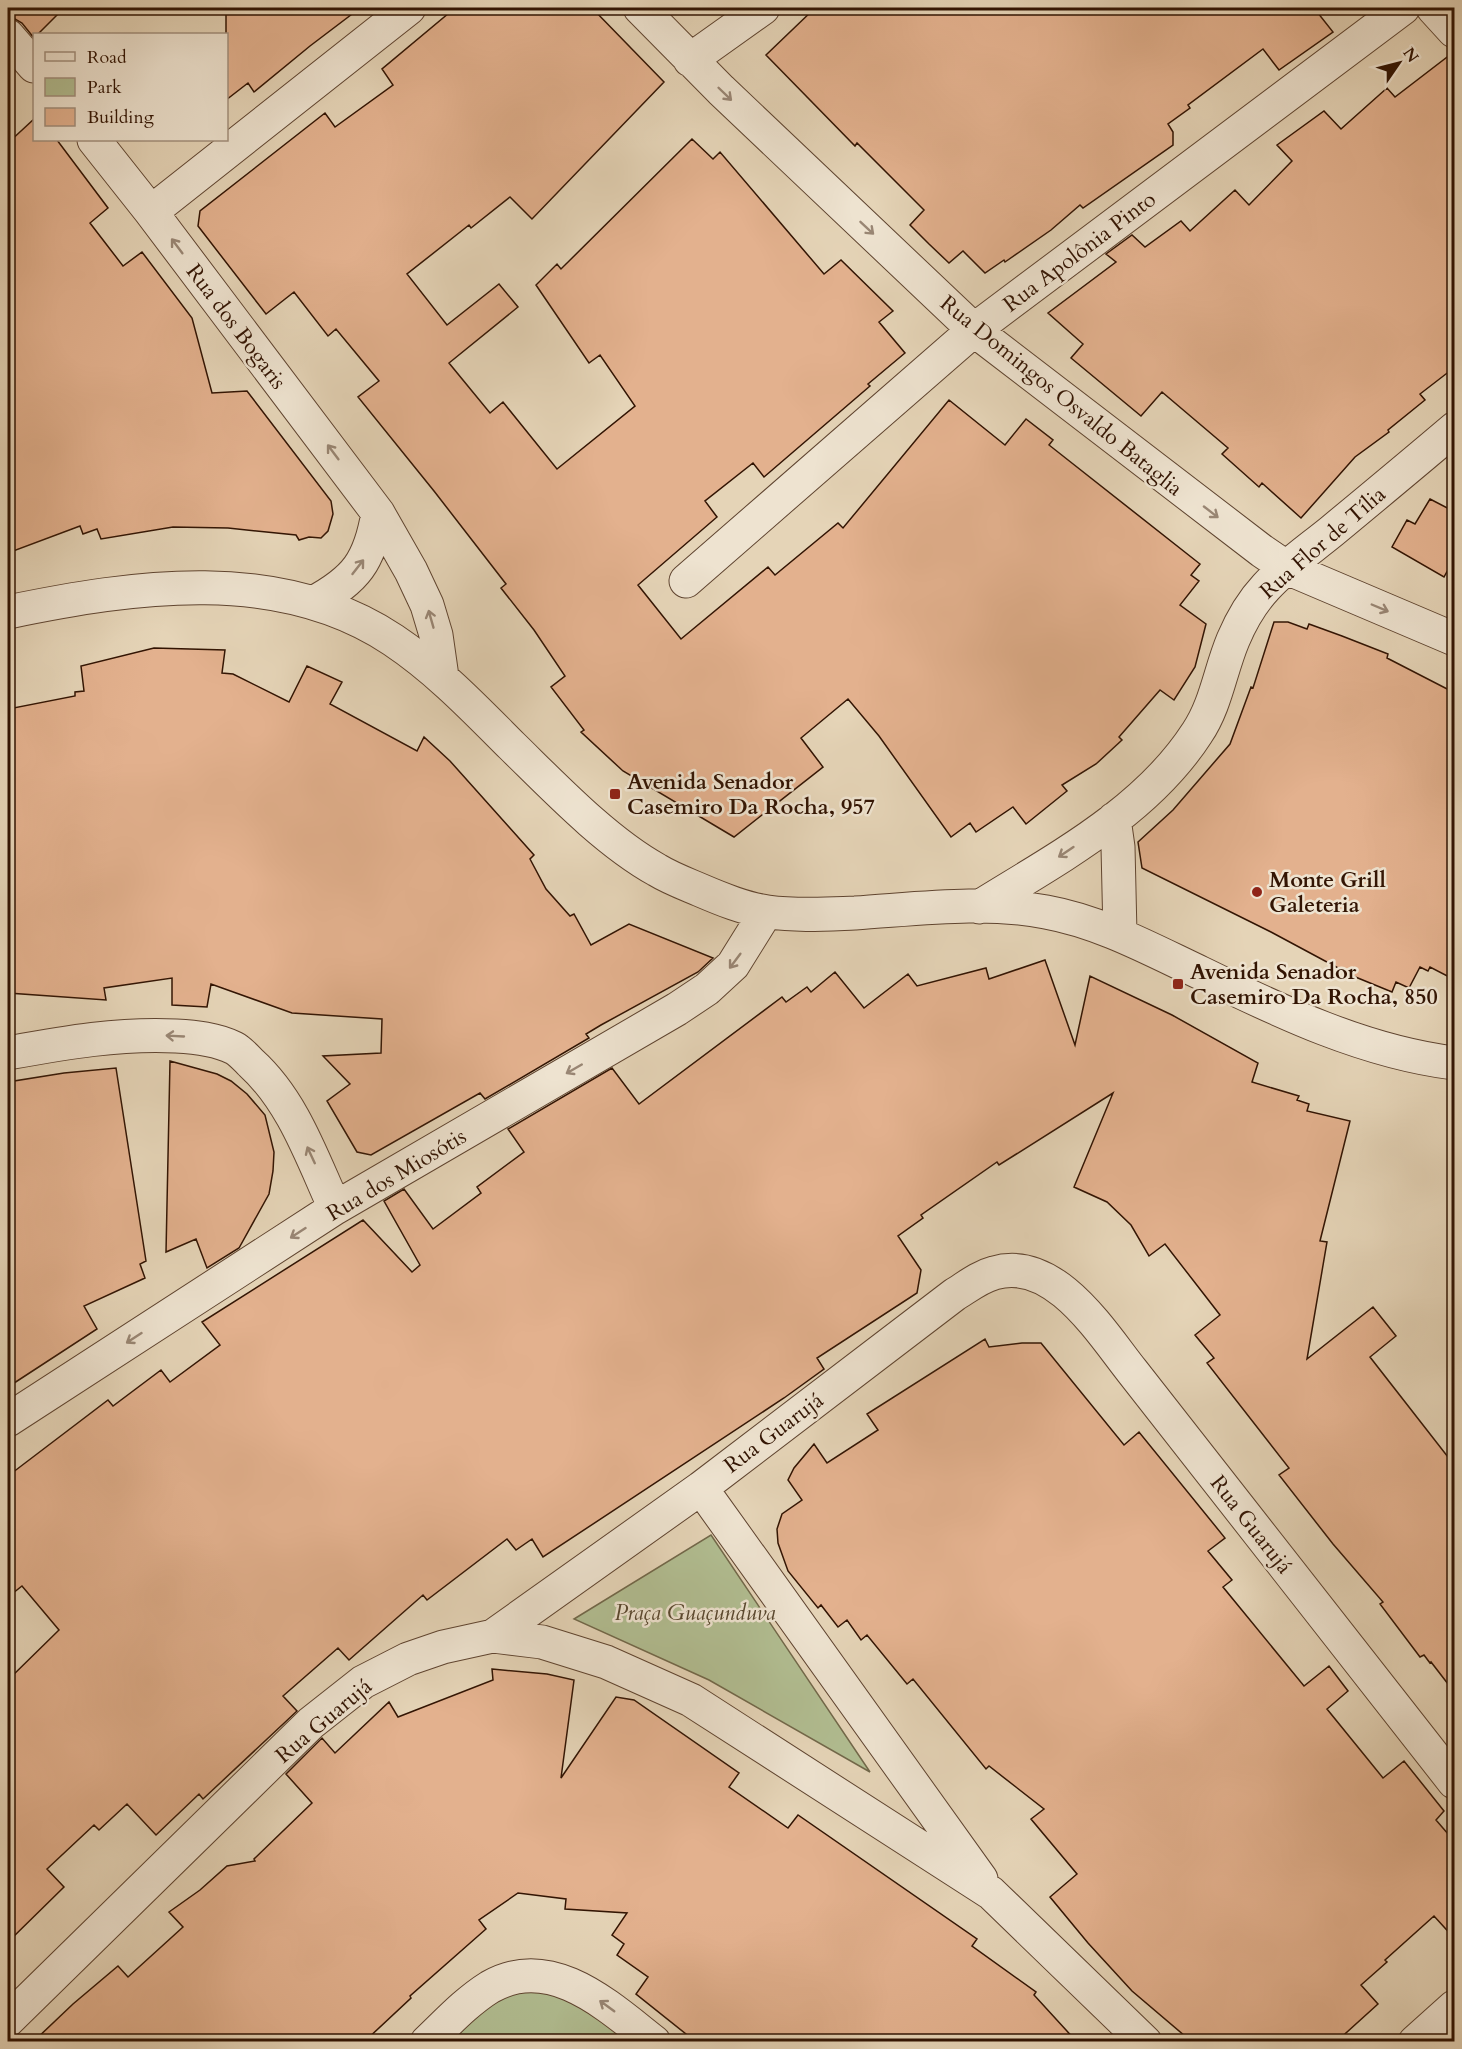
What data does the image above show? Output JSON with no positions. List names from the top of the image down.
{
  "streets": {
    "street": [
      "Rua Apolônia Pinto",
      "Rua dos Bogaris",
      "Rua Domingos Osvaldo Bataglia",
      "Rua Flor de Tília",
      "Rua dos Miosótis",
      "Rua Guarujá"
    ]
  },
  "crossings": [
    ["Rua Apolônia Pinto", "Rua Domingos Osvaldo Bataglia"],
    ["Rua Domingos Osvaldo Bataglia", "Rua Flor de Tília"]
  ],
  "one_way": ["Rua dos Bogaris", "Rua Domingos Osvaldo Bataglia", "Rua dos Miosótis"],
  "parks": ["Praça Guaçunduva"],
  "places": {
    "transit": ["Avenida Senador Casemiro Da Rocha, 957", "Avenida Senador Casemiro Da Rocha, 850"],
    "other": ["Monte Grill Galeteria"]
  },
  "legend": ["Road", "Park", "Building"],
  "north": "top right"
}
